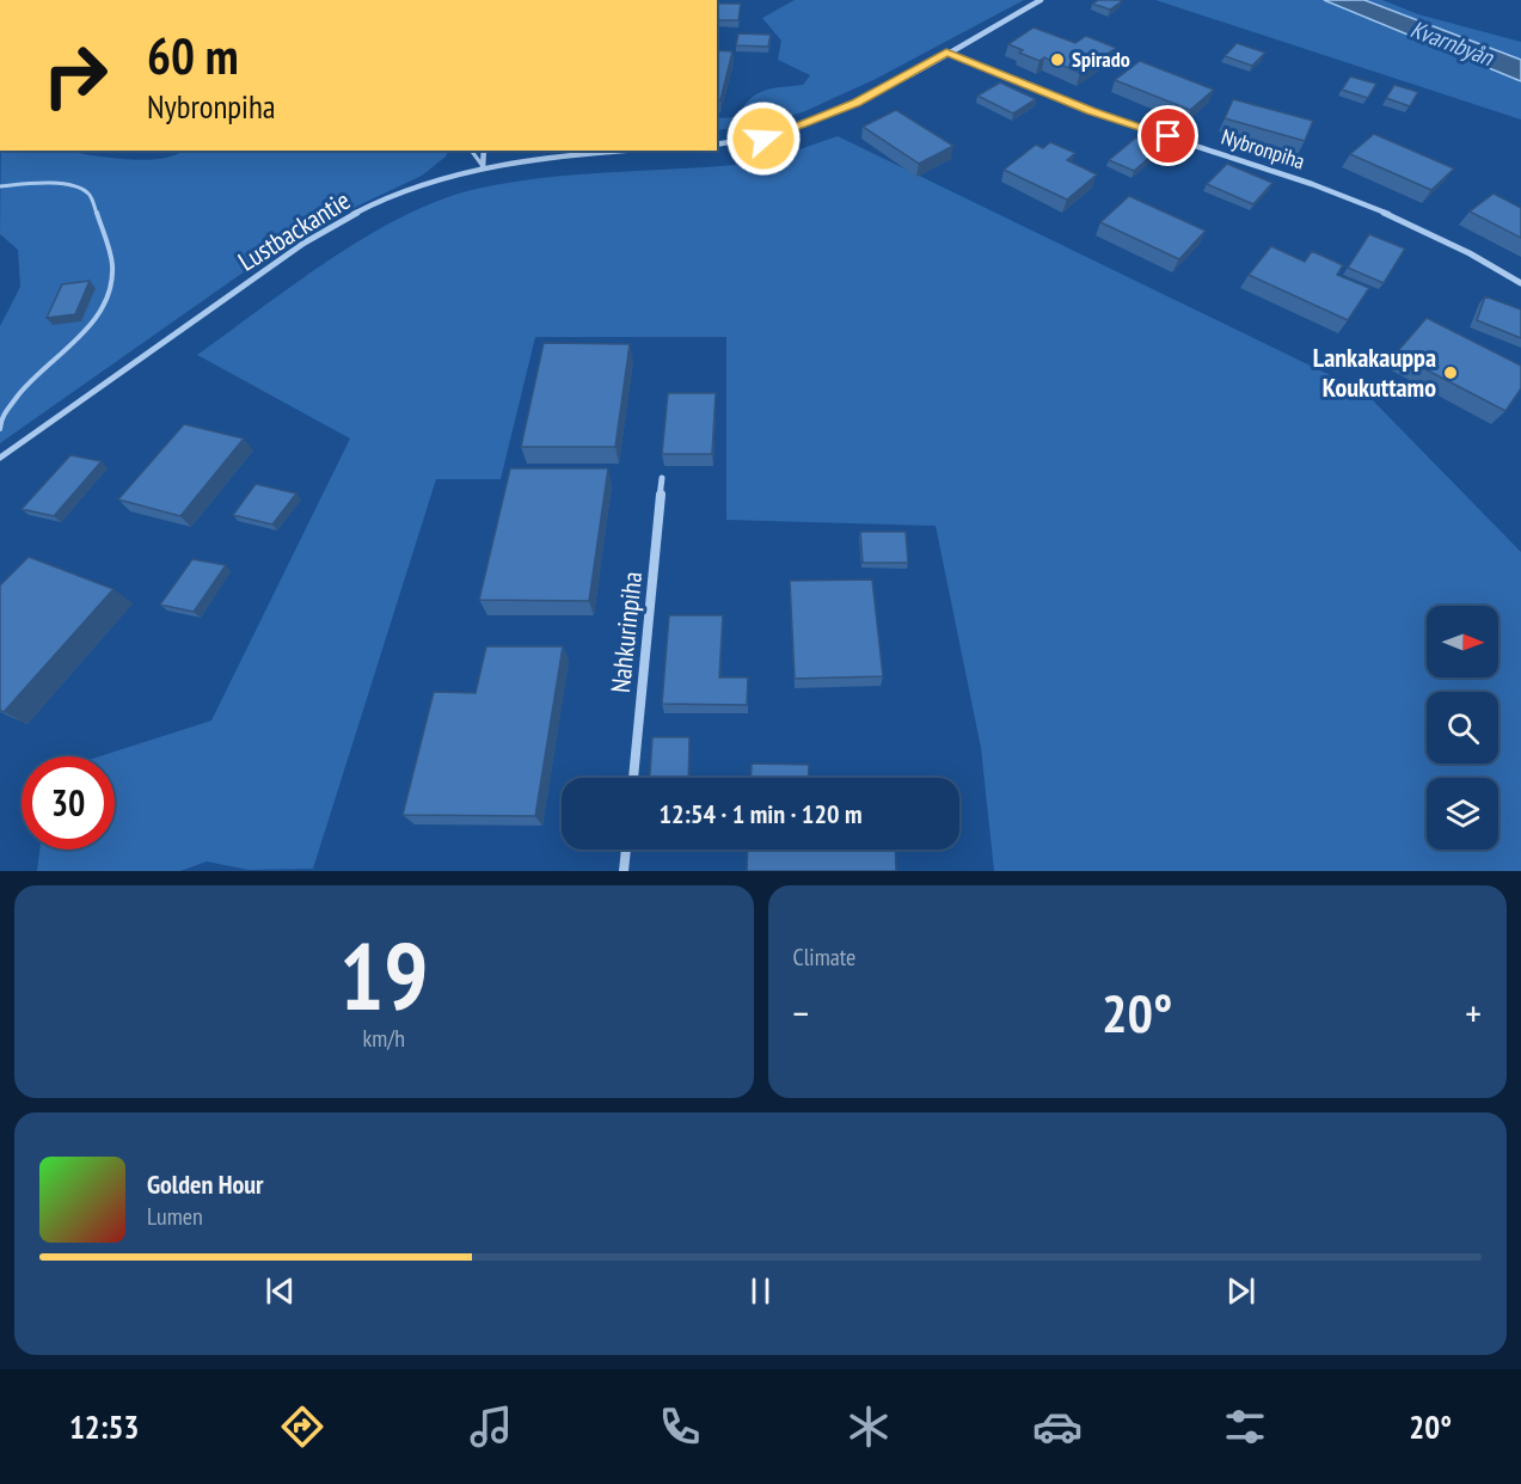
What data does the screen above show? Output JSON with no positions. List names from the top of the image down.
{
  "streets": {
    "street": ["Nybronpiha", "Lustbackantie", "Nahkurinpiha"]
  },
  "water": ["Kvarnbyån"],
  "places": ["Spirado", "Lankakauppa Koukuttamo"],
  "north": "right",
  "page": {
    "turn": ["60 m", "Nybronpiha"],
    "limit": "30",
    "trip": "12:54 · 1 min · 120 m",
    "tile": [
      ["19", "km/h"],
      "Climate"
    ],
    "heat": ["−", "20°", "+"],
    "song": ["Golden Hour", "Lumen"],
    "tabs": ["12:53", "20°"]
  }
}
